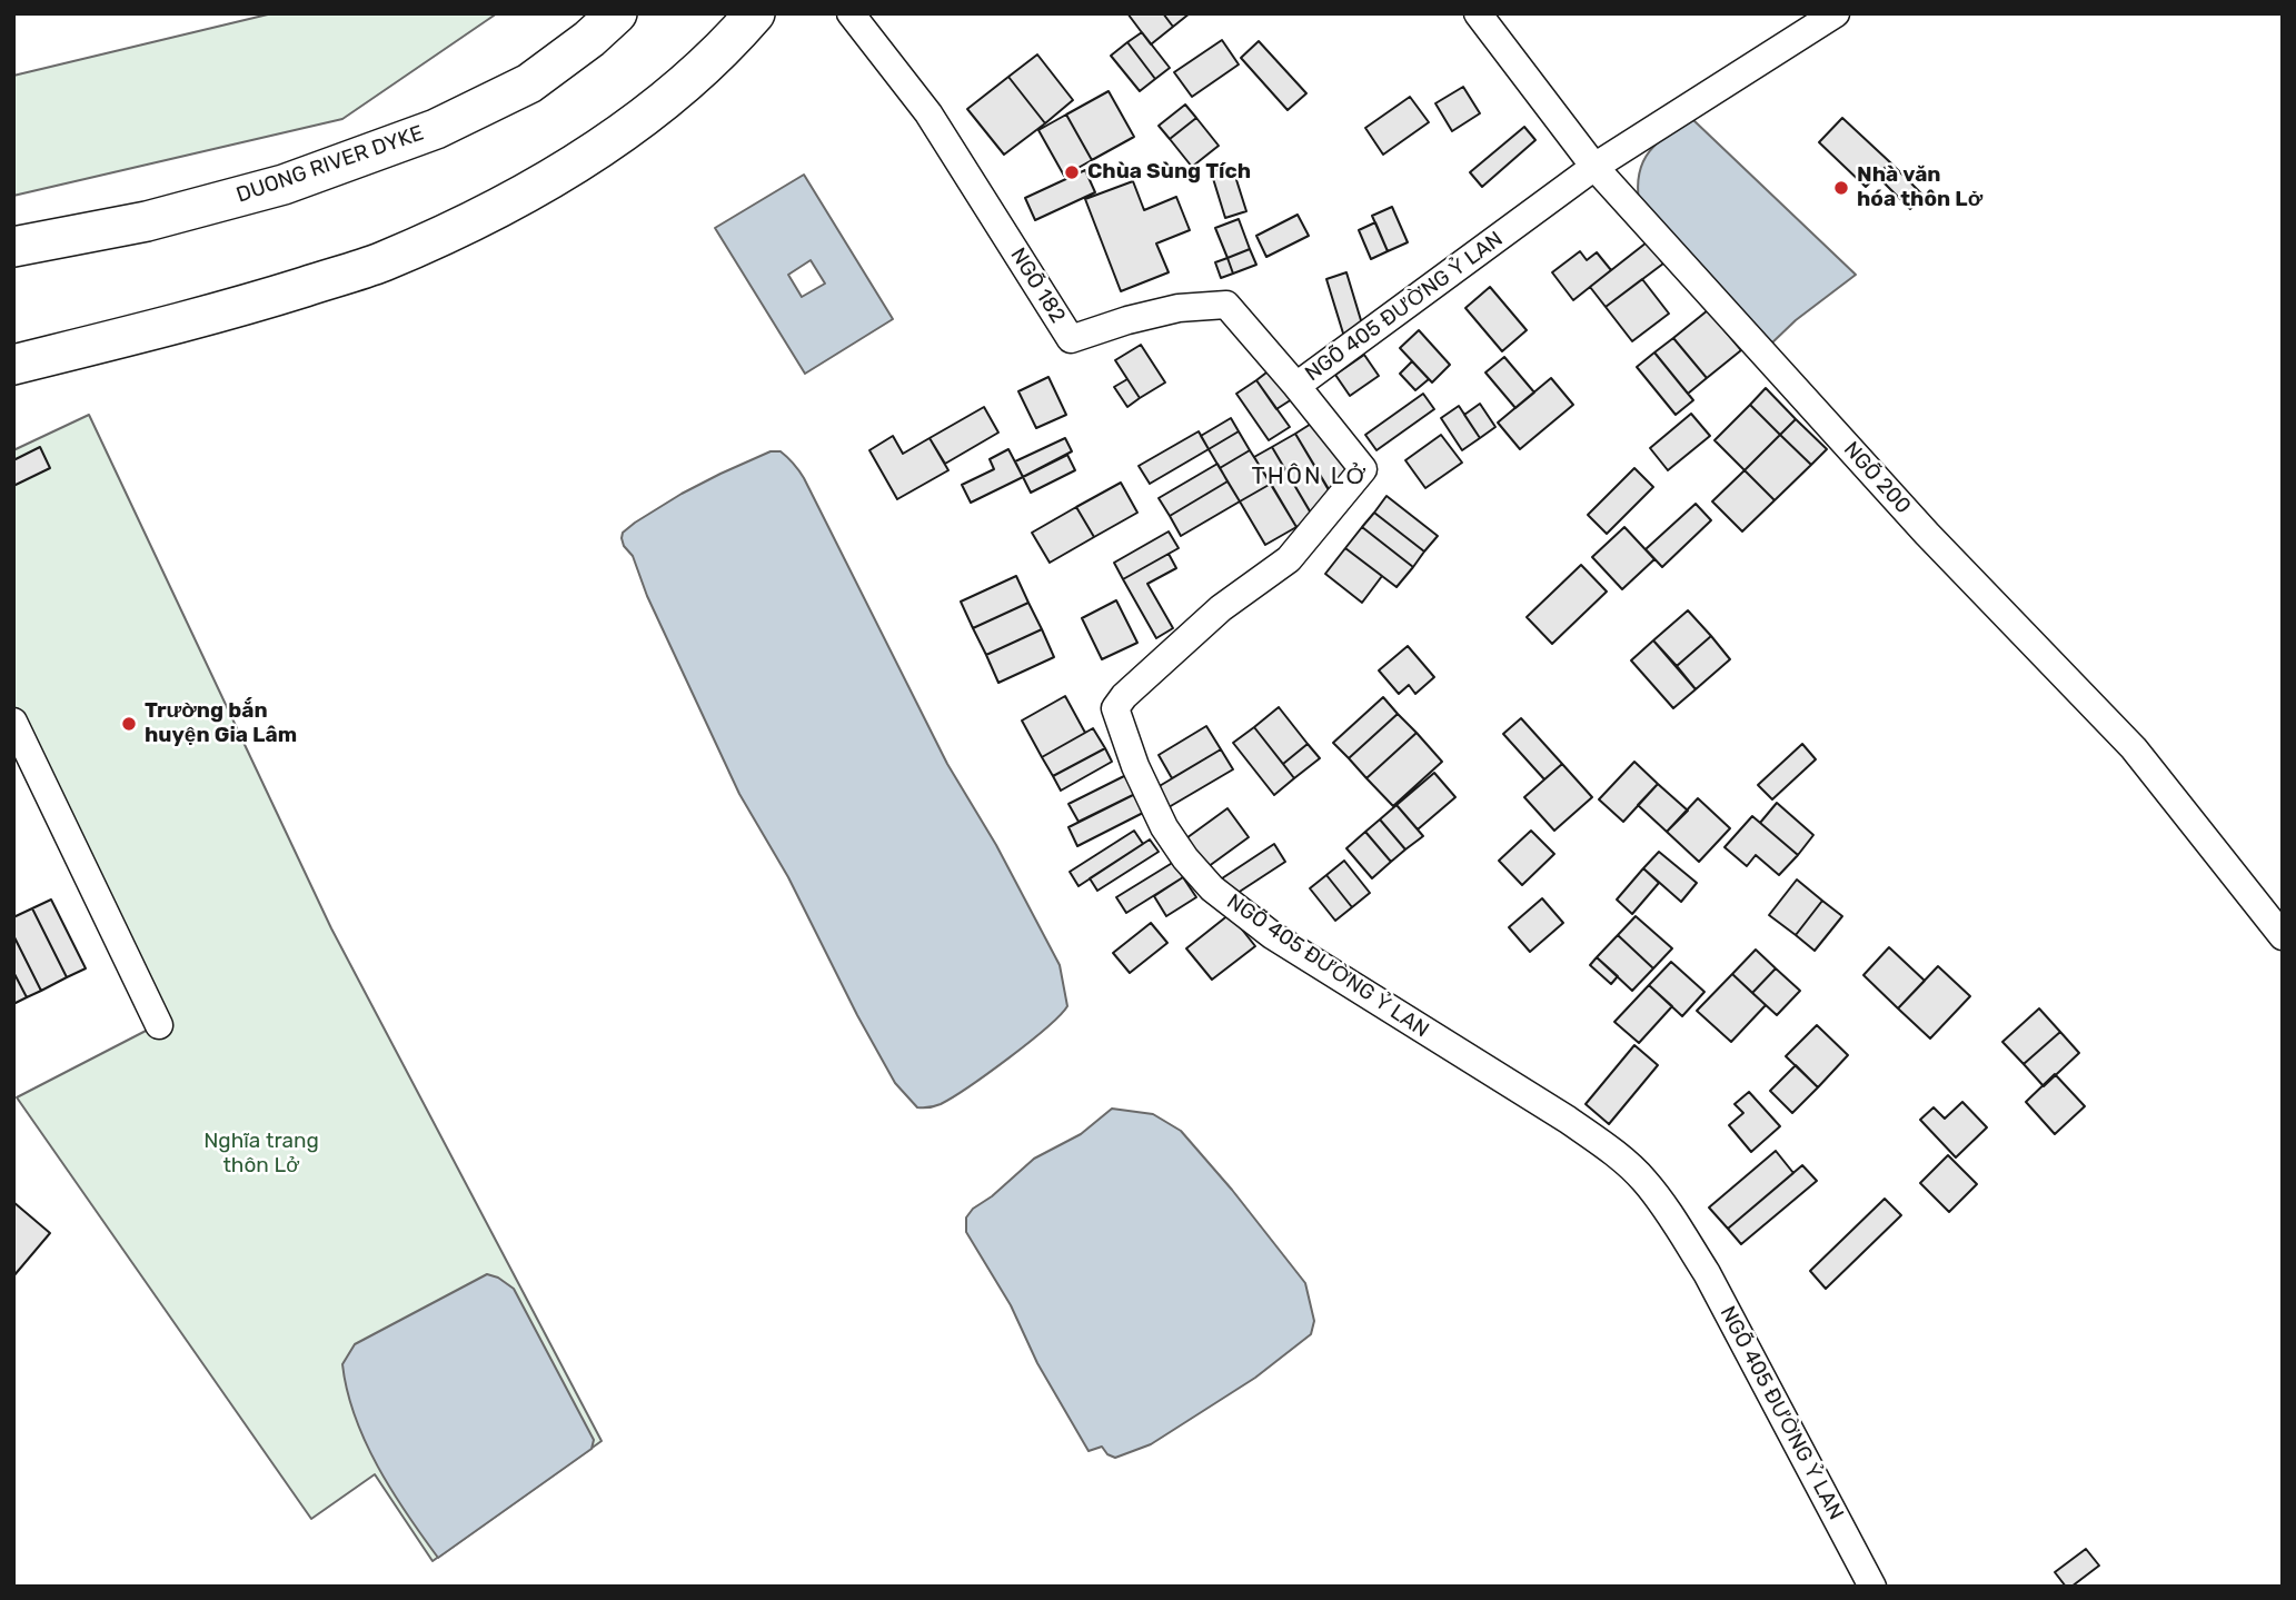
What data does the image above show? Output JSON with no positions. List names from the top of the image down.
{
  "streets": {
    "street": [
      "DUONG RIVER DYKE",
      "NGÕ 182",
      "NGÕ 405 ĐƯỜNG Ỷ LAN",
      "NGÕ 200"
    ]
  },
  "crossings": [
    ["NGÕ 182", "NGÕ 405 ĐƯỜNG Ỷ LAN"],
    ["NGÕ 405 ĐƯỜNG Ỷ LAN", "NGÕ 200"]
  ],
  "districts": ["THÔN LỞ"],
  "parks": ["Nghĩa trang thôn Lở"],
  "places": ["Chùa Sùng Tích", "Nhà văn hóa thôn Lở", "Trường bắn huyện Gia Lâm"]
}
